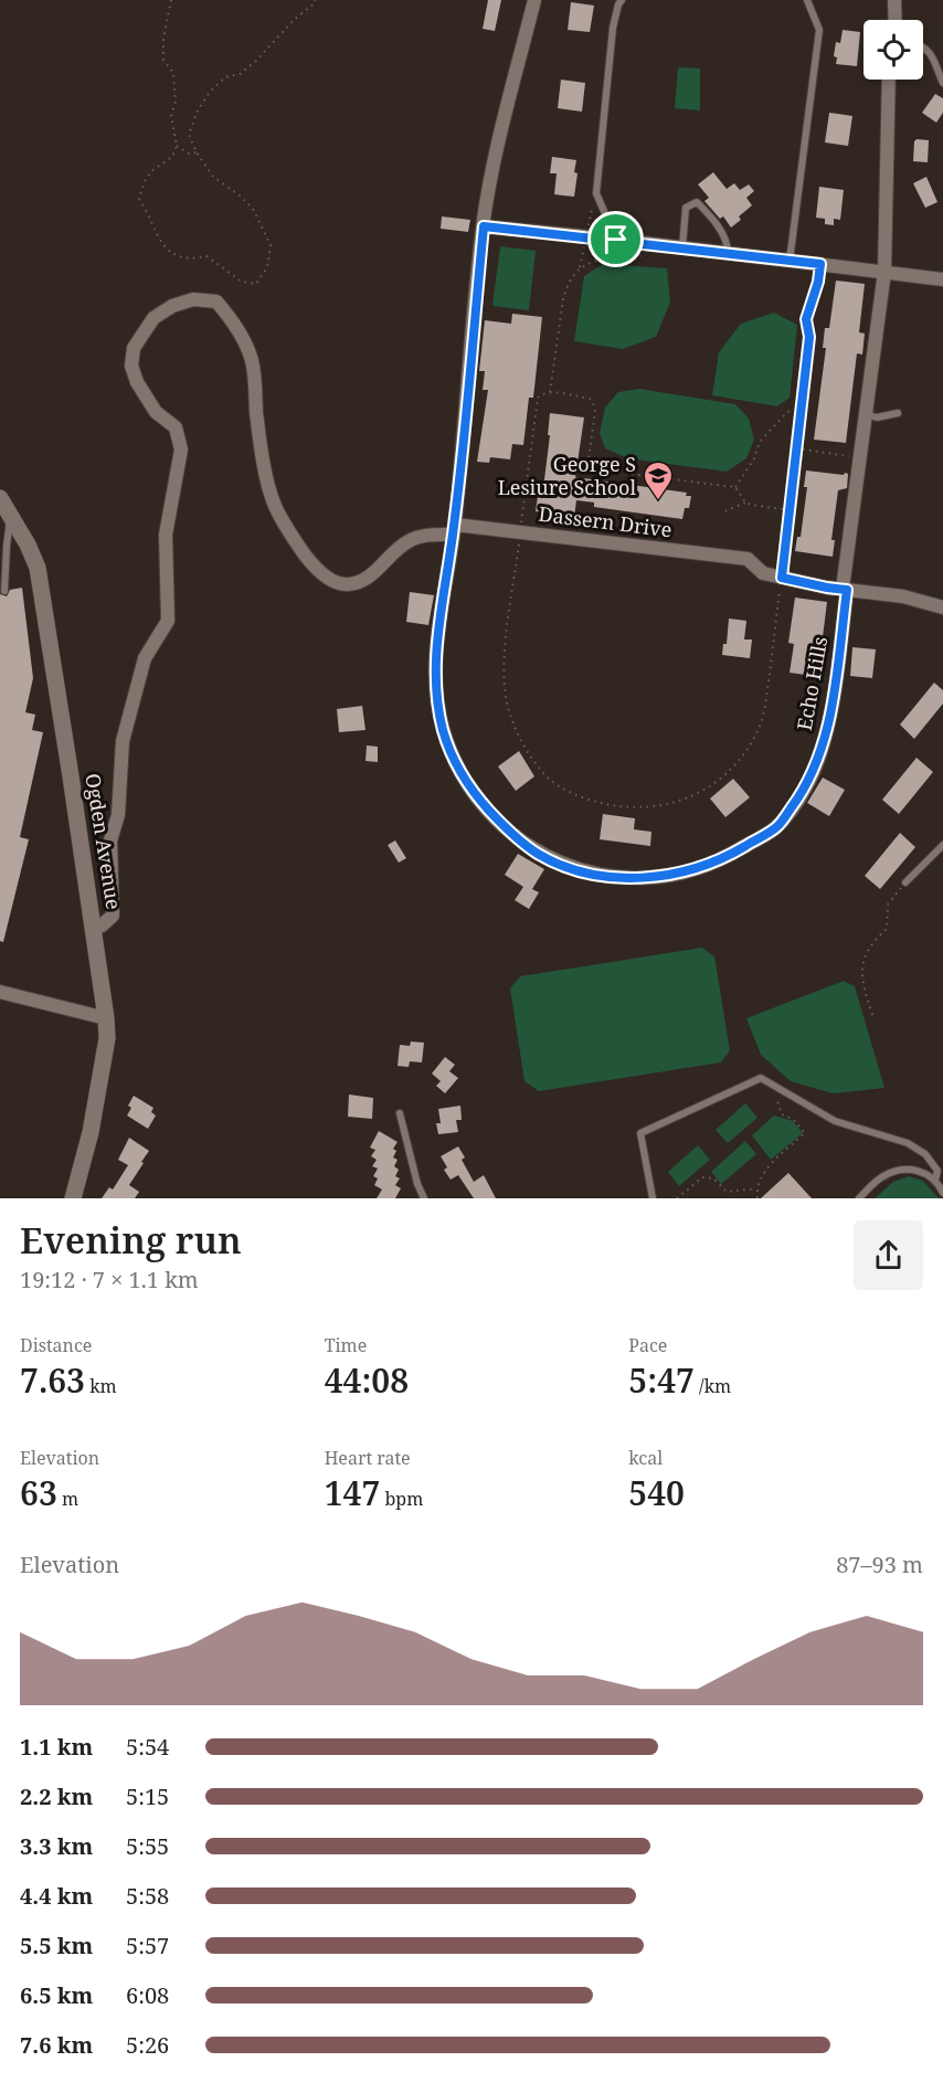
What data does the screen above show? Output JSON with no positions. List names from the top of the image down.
{
  "streets": {
    "street": ["Dassern Drive", "Echo Hills", "Ogden Avenue"]
  },
  "crossings": [
    ["Dassern Drive", "Echo Hills"],
    ["Dassern Drive", "Ogden Avenue"]
  ],
  "places": {
    "school or university": ["George S Lesiure School"]
  },
  "page": {
    "heading": ["Evening run", "19:12 · 7 × 1.1 km"],
    "stats": [
      ["Distance", "7.63 km"],
      ["Time", "44:08"],
      ["Pace", "5:47 /km"],
      ["Elevation", "63 m"],
      ["Heart rate", "147 bpm"],
      ["kcal", "540"]
    ],
    "chart": ["Elevation", "87–93 m"],
    "list": [
      {
        "name": "1.1 km",
        "note": "5:54"
      },
      {
        "name": "2.2 km",
        "note": "5:15"
      },
      {
        "name": "3.3 km",
        "note": "5:55"
      },
      {
        "name": "4.4 km",
        "note": "5:58"
      },
      {
        "name": "5.5 km",
        "note": "5:57"
      },
      {
        "name": "6.5 km",
        "note": "6:08"
      },
      {
        "name": "7.6 km",
        "note": "5:26"
      }
    ]
  }
}
